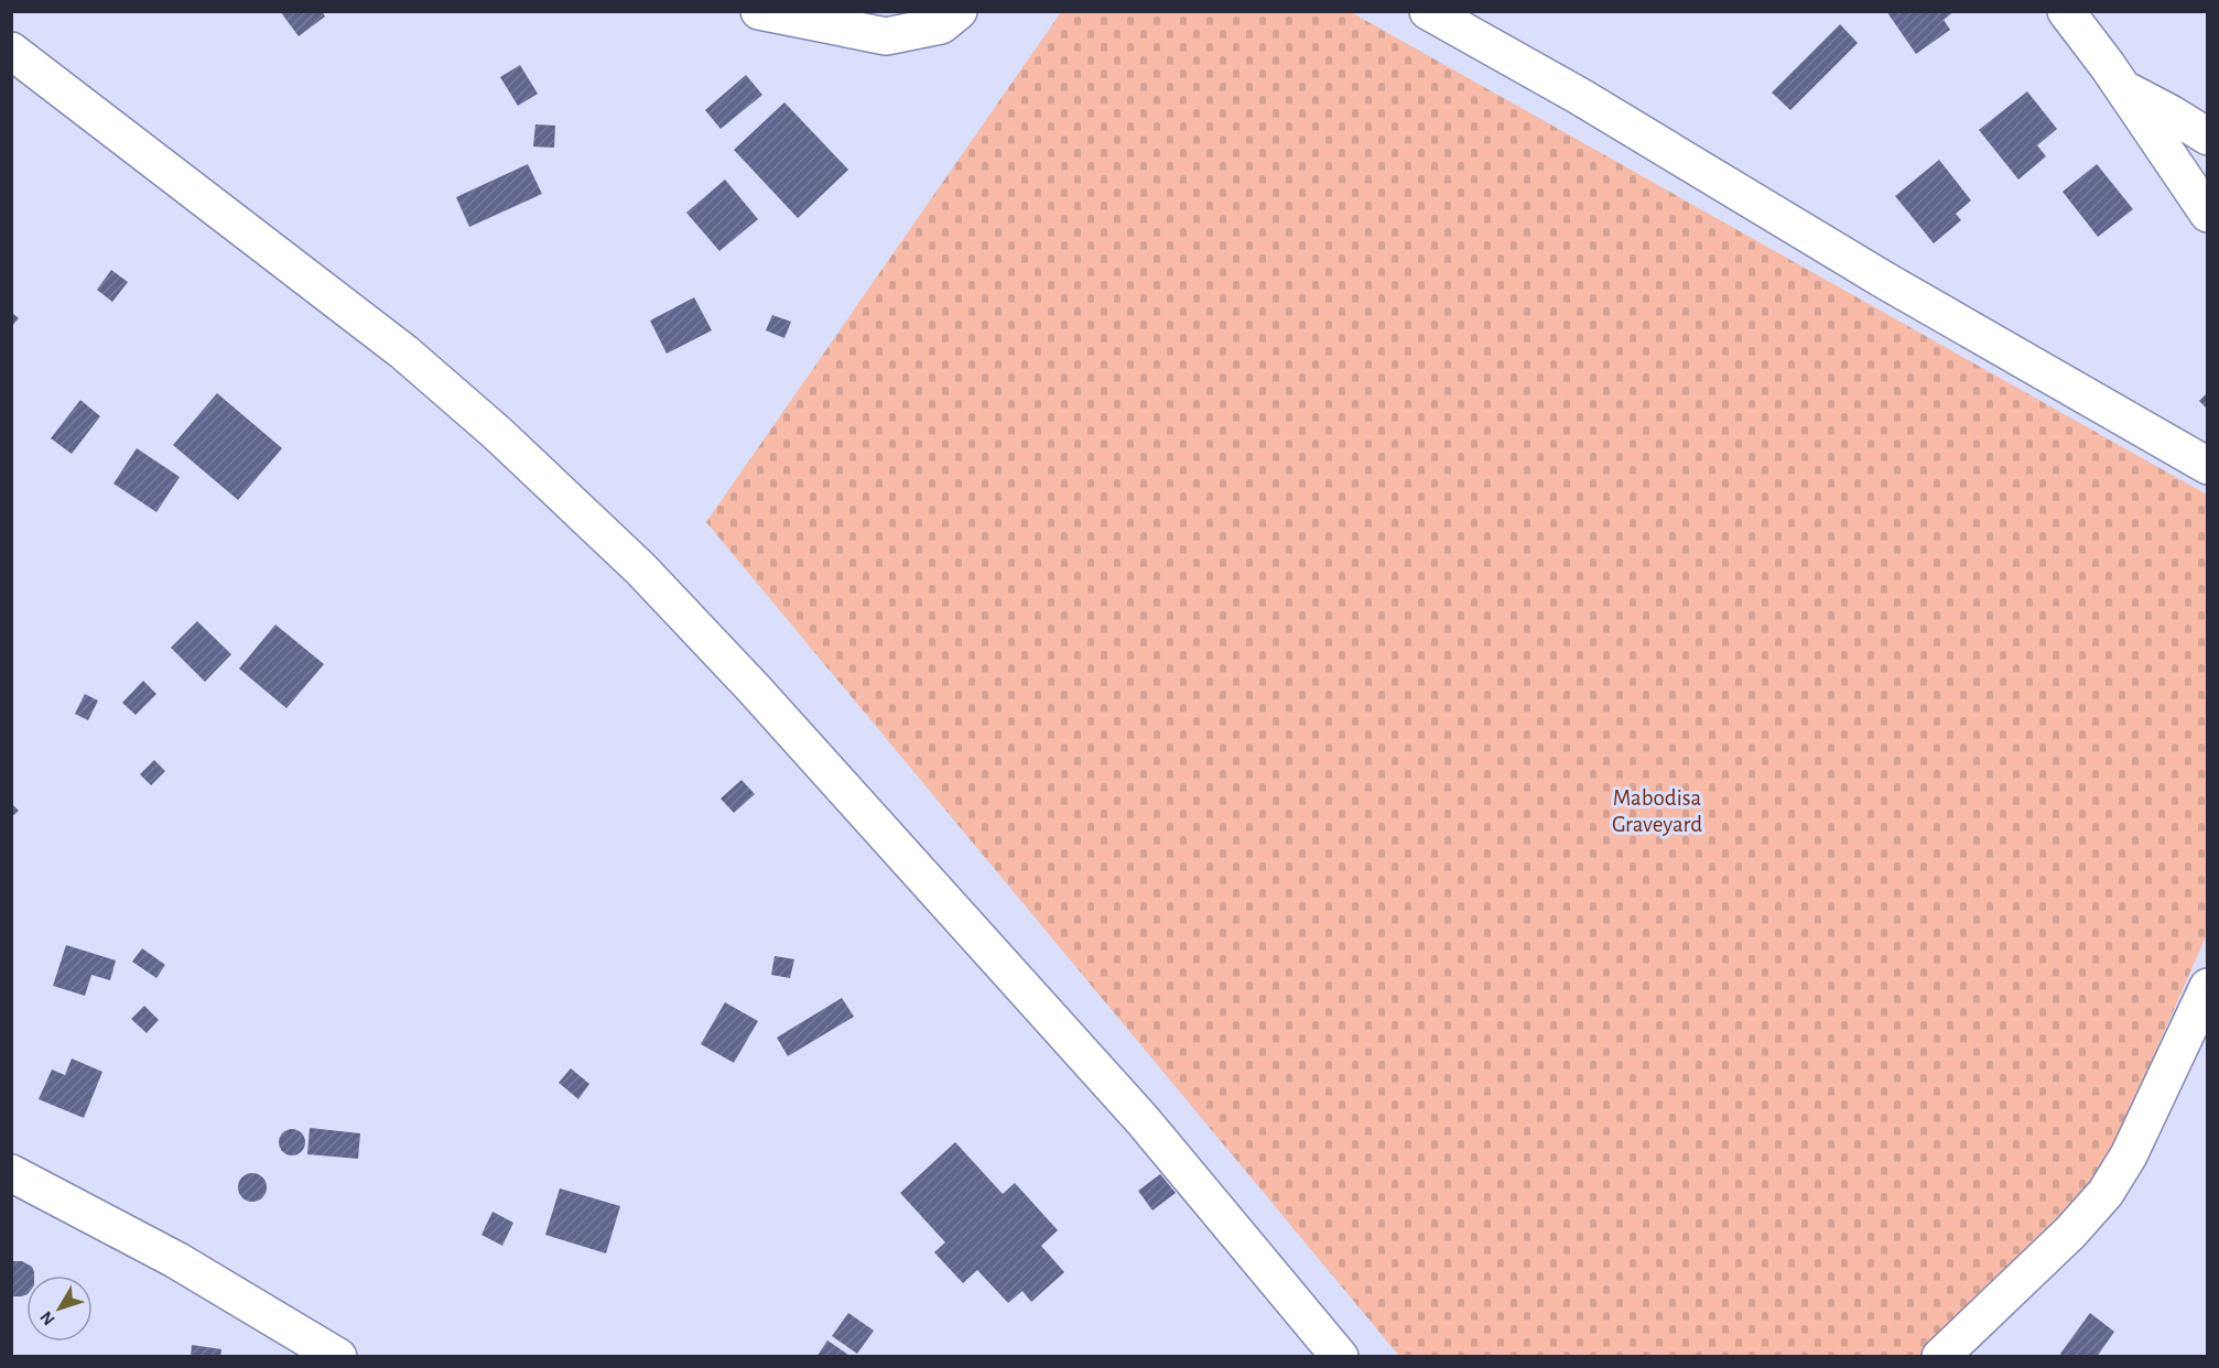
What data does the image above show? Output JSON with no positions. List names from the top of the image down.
{
  "parks": ["Mabodisa Graveyard"],
  "north": "bottom left"
}
